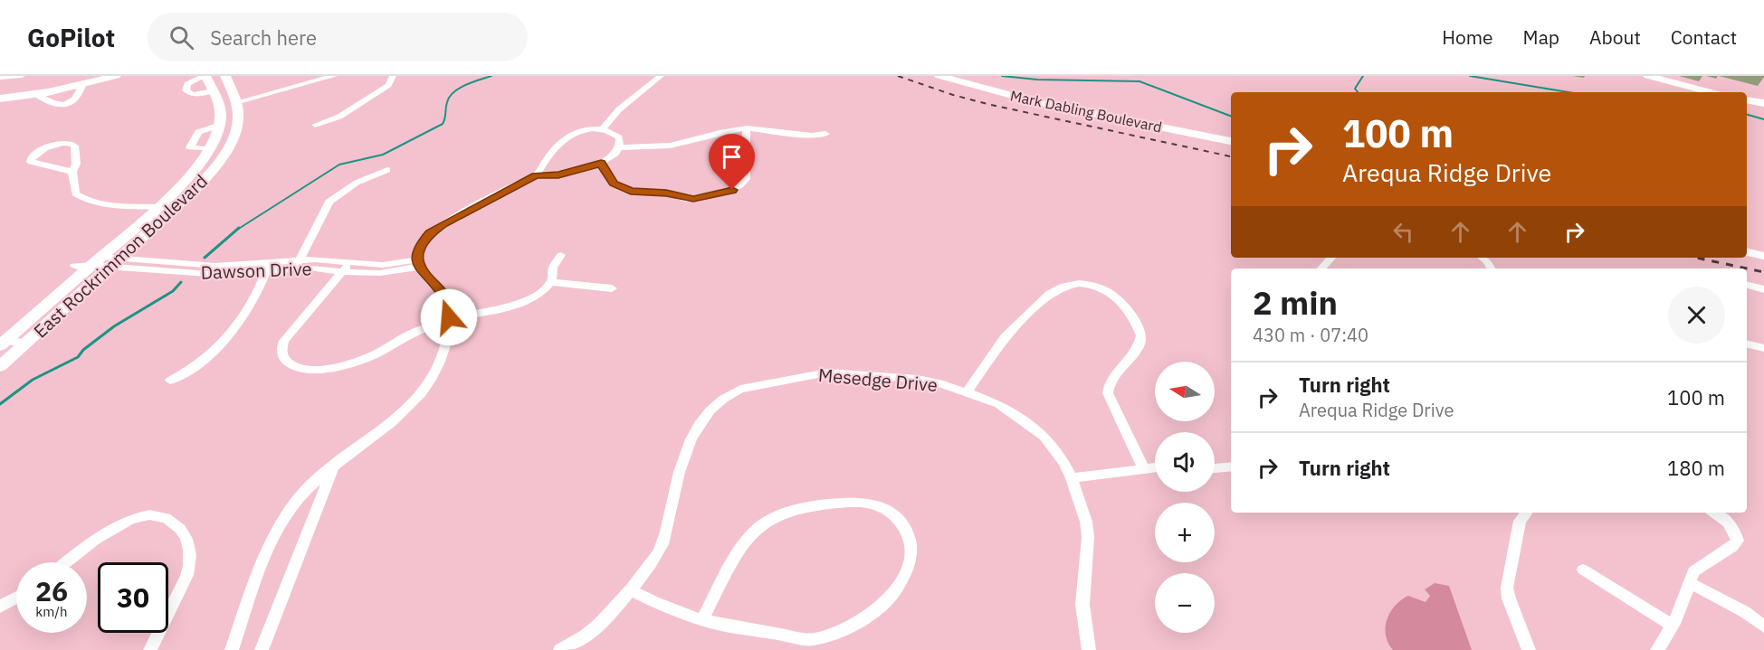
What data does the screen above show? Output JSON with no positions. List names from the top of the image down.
{
  "streets": {
    "main road": ["Mark Dabling Boulevard", "East Rockrimmon Boulevard"],
    "street": ["Dawson Drive", "Mesedge Drive"]
  },
  "crossings": [
    ["East Rockrimmon Boulevard", "Dawson Drive"]
  ],
  "north": "left",
  "page": {
    "header": "GoPilot",
    "search": "Search here",
    "nav": [
      "Home",
      "Map",
      "About",
      "Contact"
    ],
    "turn": ["100 m", "Arequa Ridge Drive"],
    "heading": ["2 min", "430 m · 07:40"],
    "list": [
      {
        "name": "Turn right",
        "note": "Arequa Ridge Drive",
        "value": "100 m"
      },
      {
        "name": "Turn right",
        "value": "180 m"
      }
    ],
    "map_buttons": ["+", "−"],
    "speed": "26 km/h",
    "limit": "30"
  }
}
